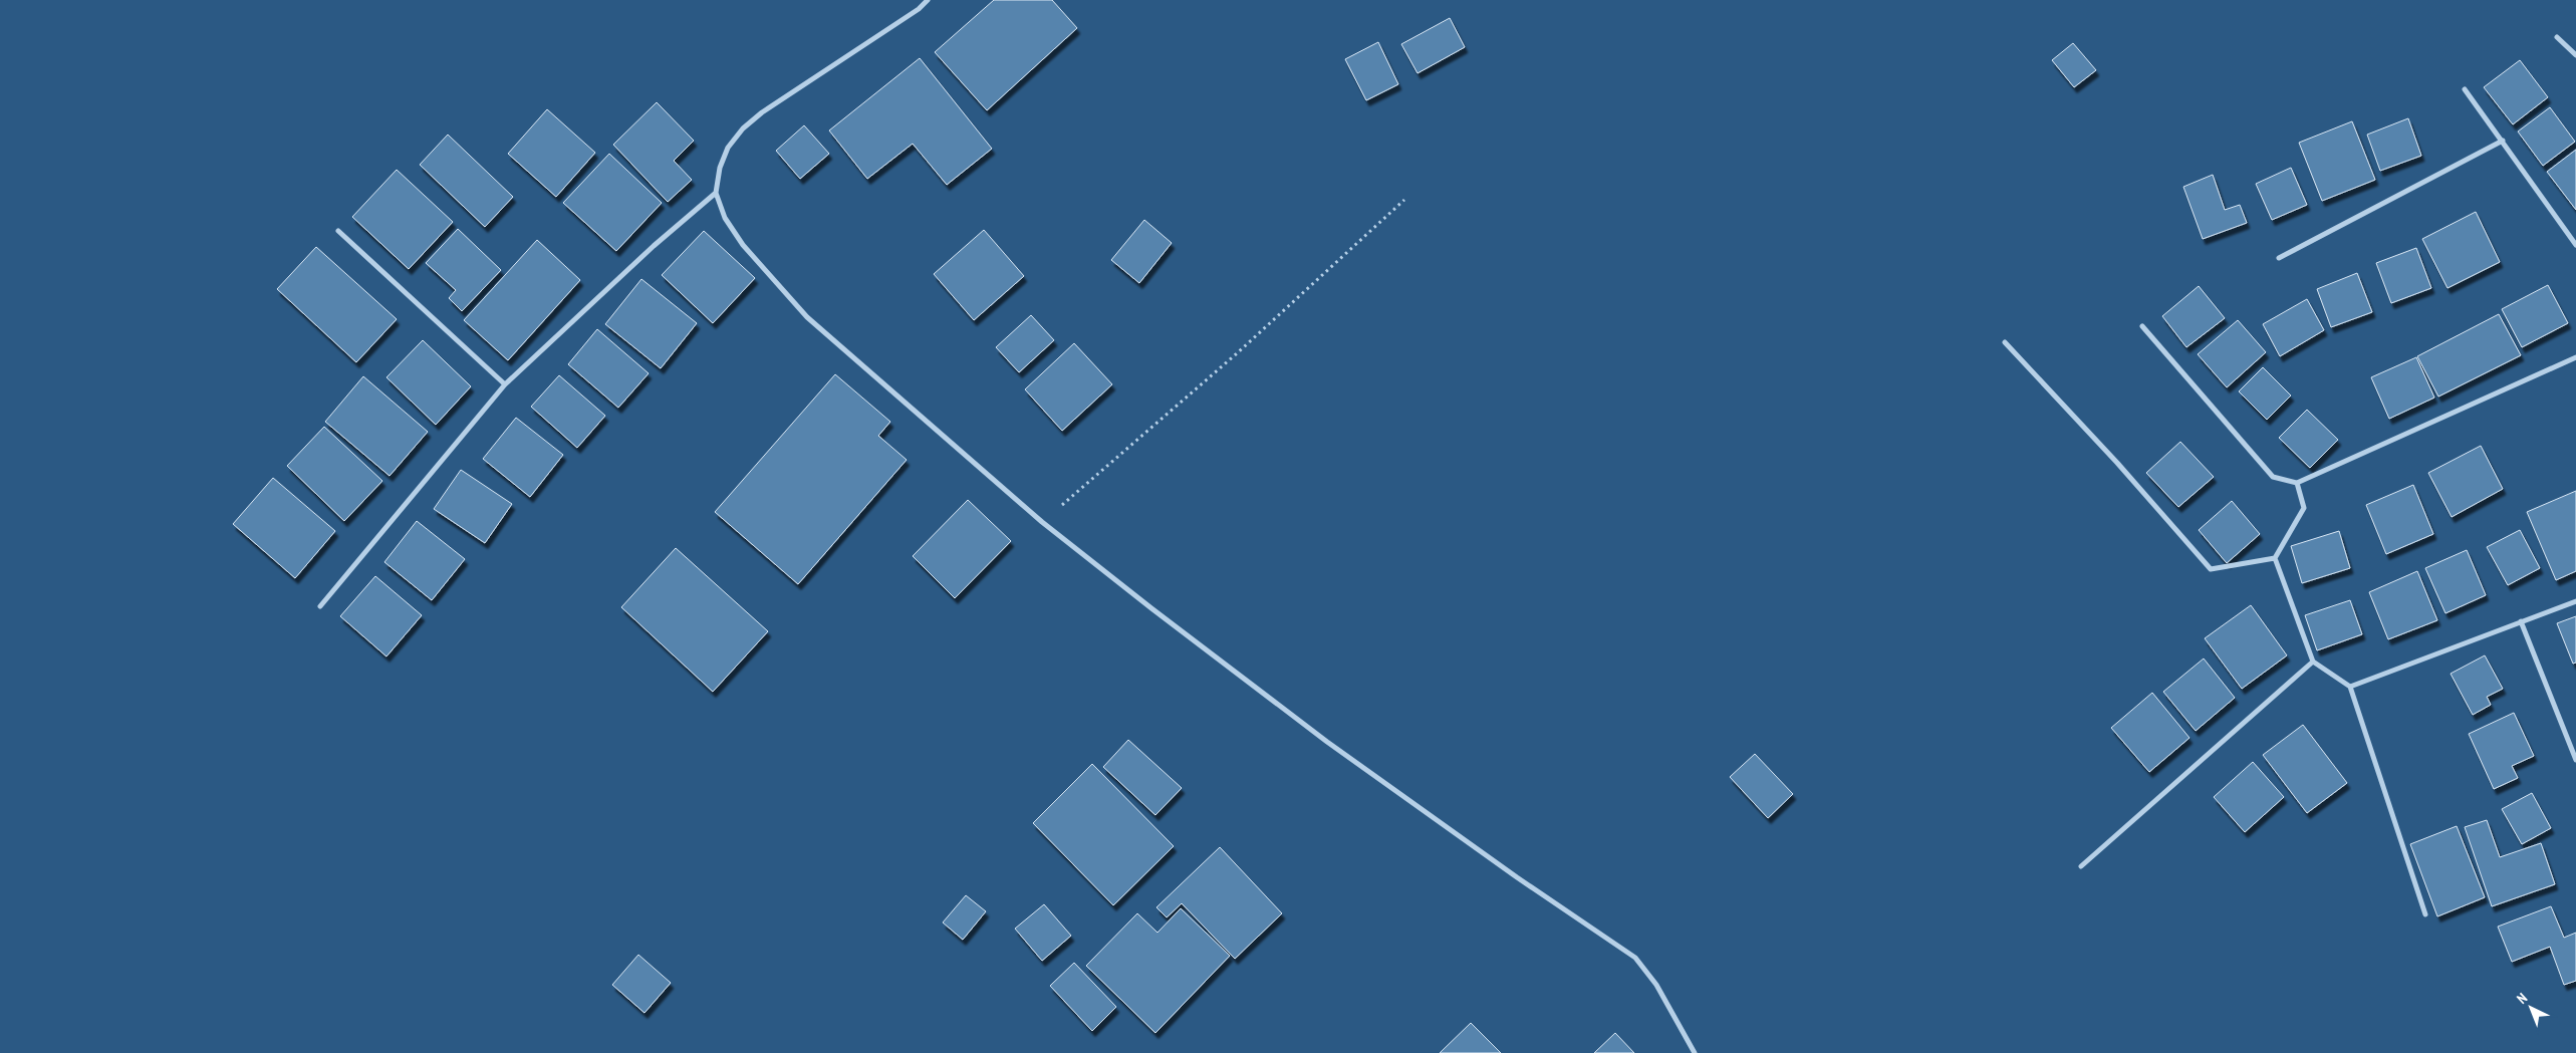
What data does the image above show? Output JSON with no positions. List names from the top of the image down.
{
  "north": "top left"
}
